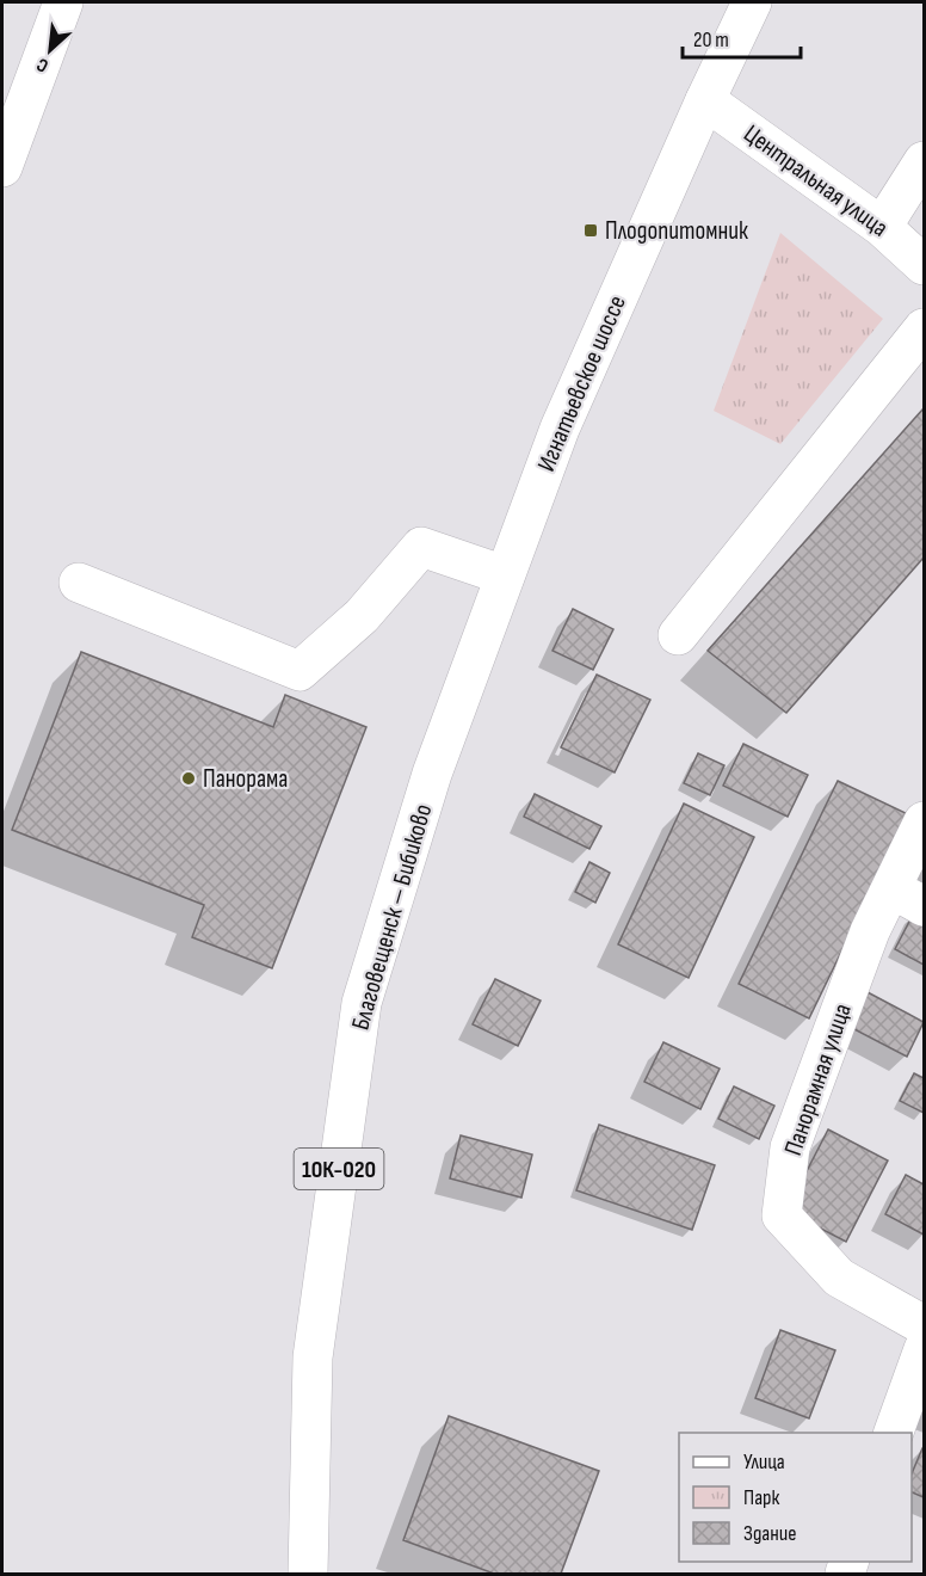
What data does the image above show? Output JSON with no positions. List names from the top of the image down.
{
  "streets": {
    "main road": [
      "Центральная улица",
      "Игнатьевское шоссе",
      "Благовещенск — Бибиково",
      "Панорамная улица",
      "10К-020"
    ]
  },
  "crossings": [
    ["Центральная улица", "Игнатьевское шоссе"],
    ["Игнатьевское шоссе", "Благовещенск — Бибиково"]
  ],
  "places": {
    "transit": ["Плодопитомник"],
    "other": ["Панорама"]
  },
  "legend": ["Улица", "Парк", "Здание"],
  "scale_bar": "20 m",
  "north": "bottom left"
}
